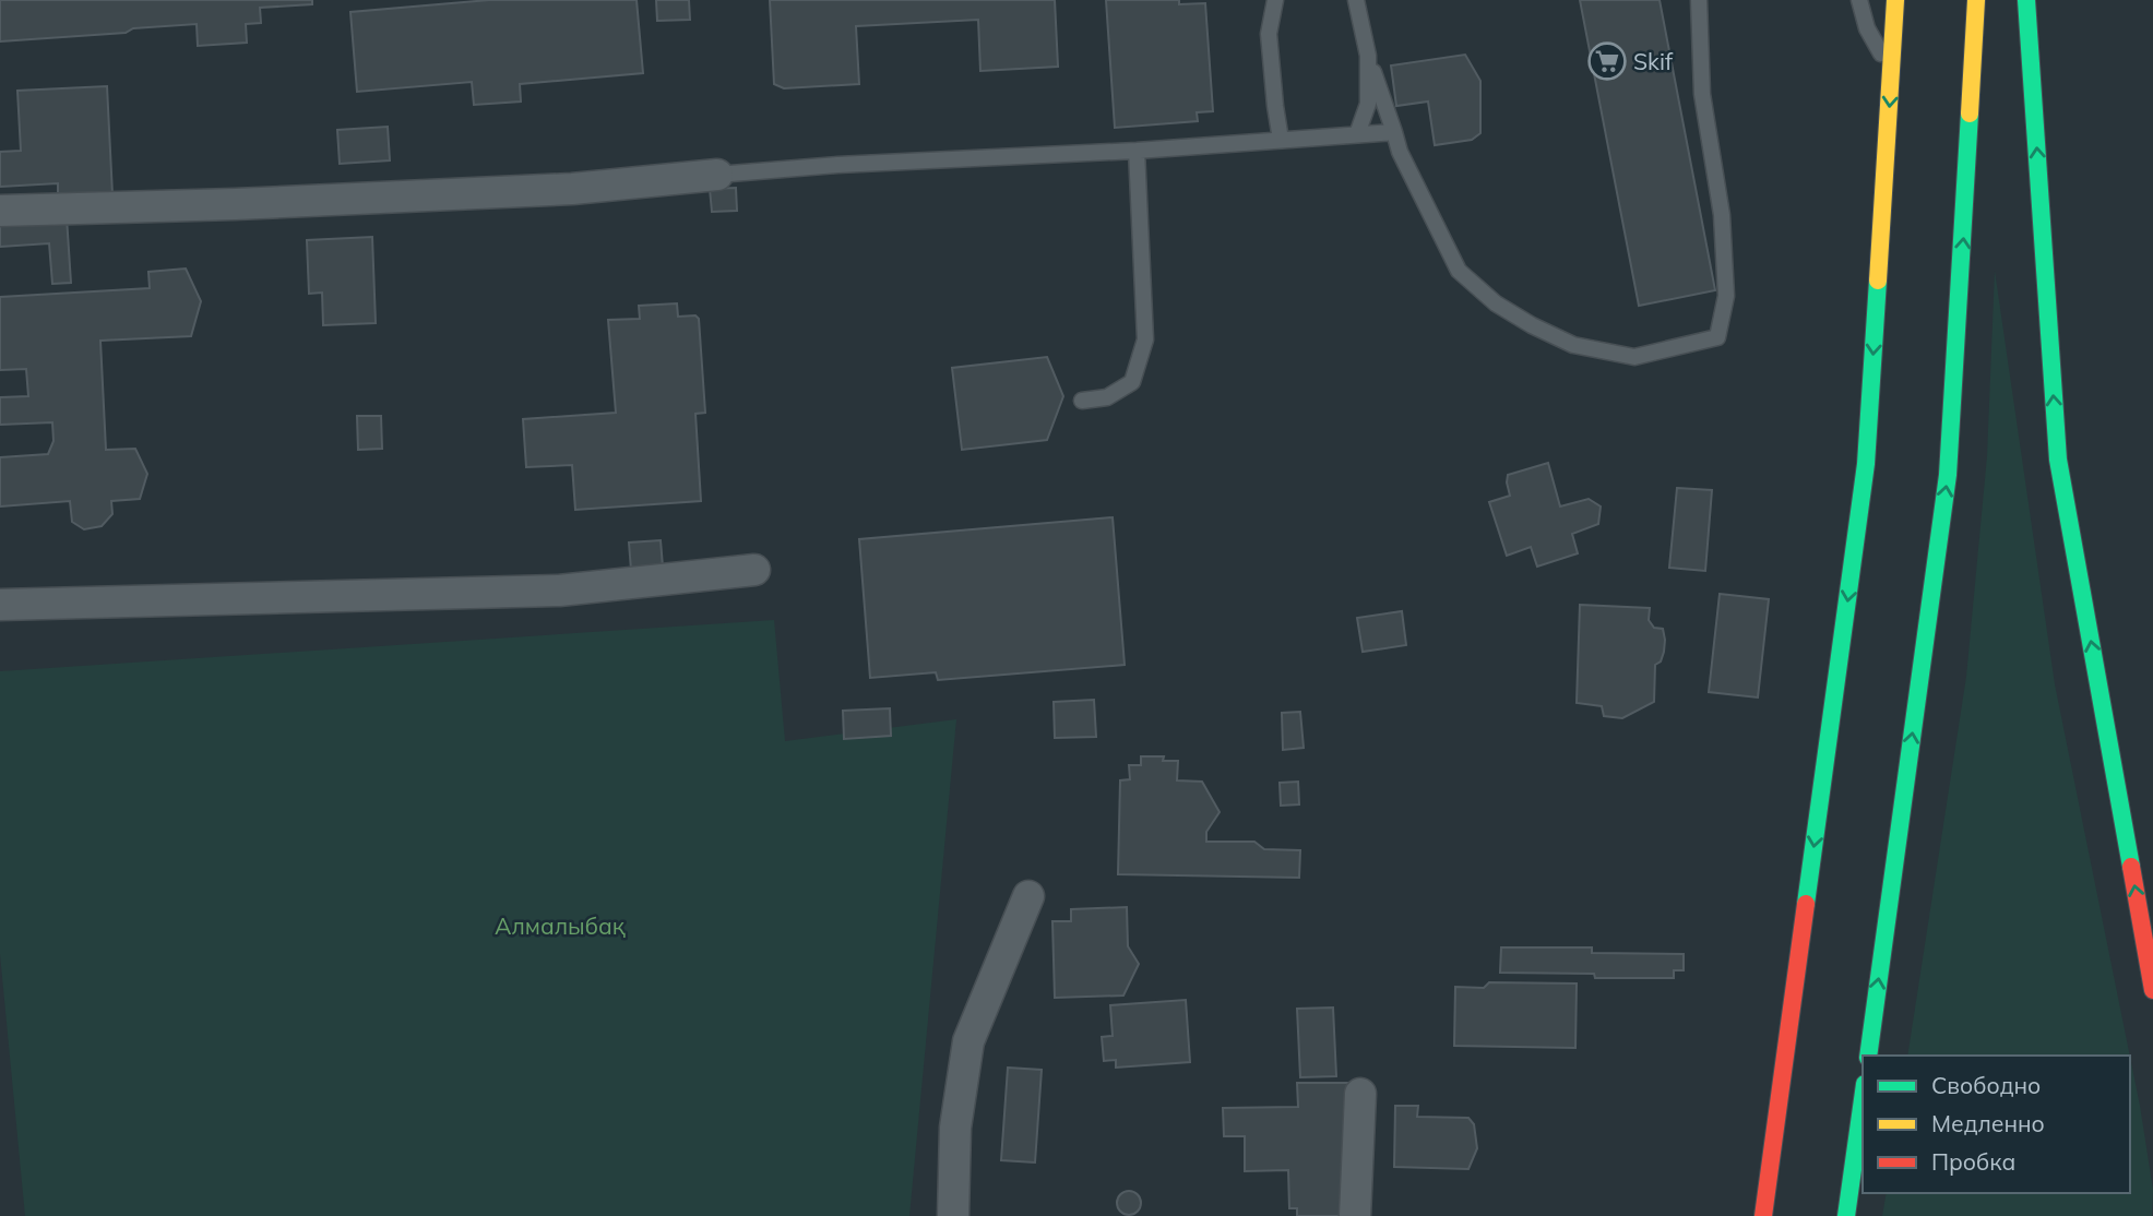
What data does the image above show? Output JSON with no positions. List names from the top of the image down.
{
  "parks": ["Алмалыбақ"],
  "places": {
    "supermarket": ["Skif"]
  },
  "legend": ["Свободно", "Медленно", "Пробка"]
}
